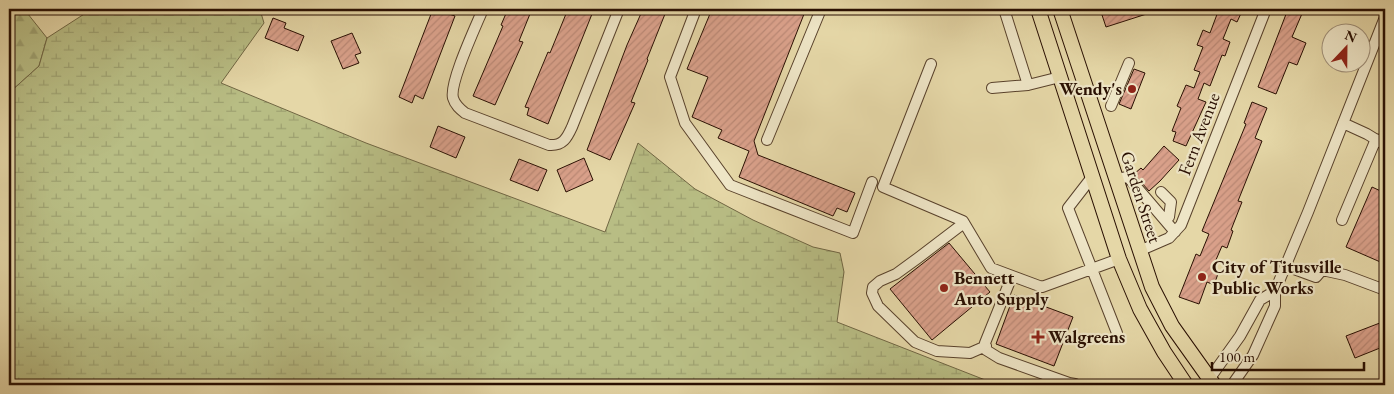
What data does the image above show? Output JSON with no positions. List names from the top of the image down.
{
  "streets": {
    "main road": ["Garden Street"],
    "street": ["Fern Avenue"]
  },
  "places": {
    "other": ["Wendy's", "City of Titusville Public Works", "Bennett Auto Supply"],
    "health": ["Walgreens"]
  },
  "scale_bar": "100 m",
  "north": "top"
}
